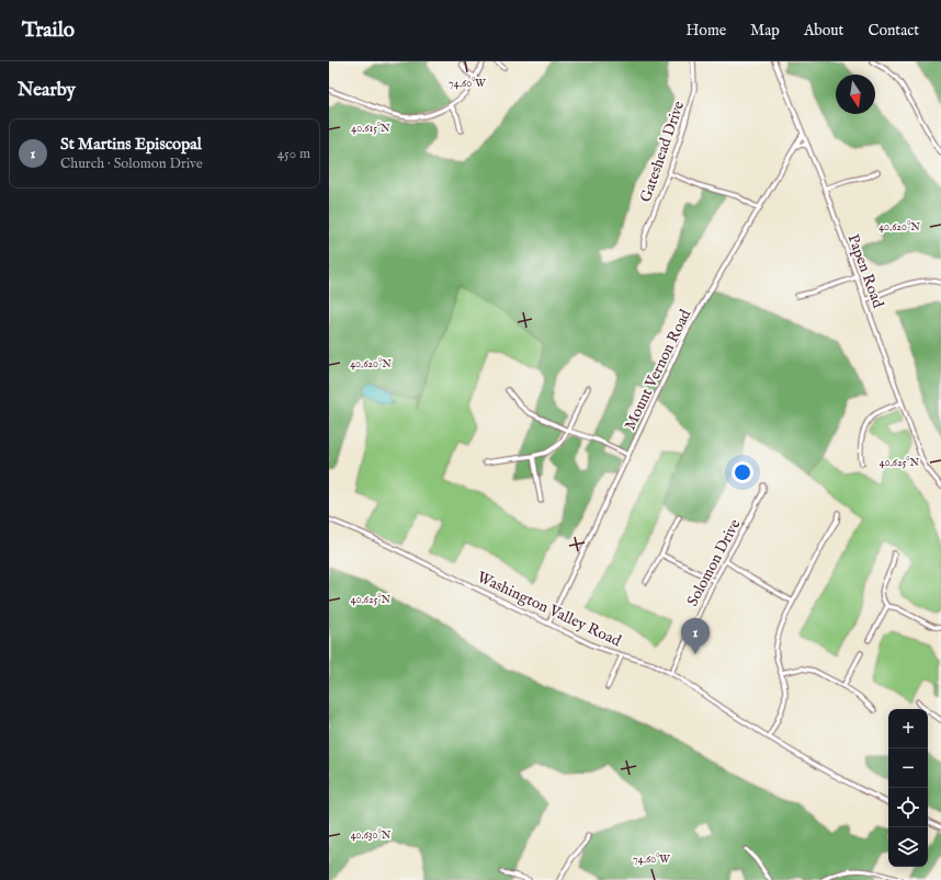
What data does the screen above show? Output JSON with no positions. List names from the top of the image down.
{
  "streets": {
    "street": [
      "Gateshead Drive",
      "Papen Road",
      "Mount Vernon Road",
      "Solomon Drive",
      "Washington Valley Road"
    ]
  },
  "crossings": [
    ["Papen Road", "Mount Vernon Road"],
    ["Mount Vernon Road", "Washington Valley Road"],
    ["Solomon Drive", "Washington Valley Road"]
  ],
  "north": "bottom",
  "page": {
    "header": "Trailo",
    "nav": [
      "Home",
      "Map",
      "About",
      "Contact"
    ],
    "heading": "Nearby",
    "list": [
      {
        "mark": "1",
        "name": "St Martins Episcopal",
        "note": "Church · Solomon Drive",
        "value": "450 m"
      }
    ],
    "pins": "1",
    "map_buttons": ["+", "−"]
  },
  "coordinates": [
    "74.60°W",
    "40.615°N",
    "40.620°N",
    "40.625°N",
    "40.630°N"
  ]
}
